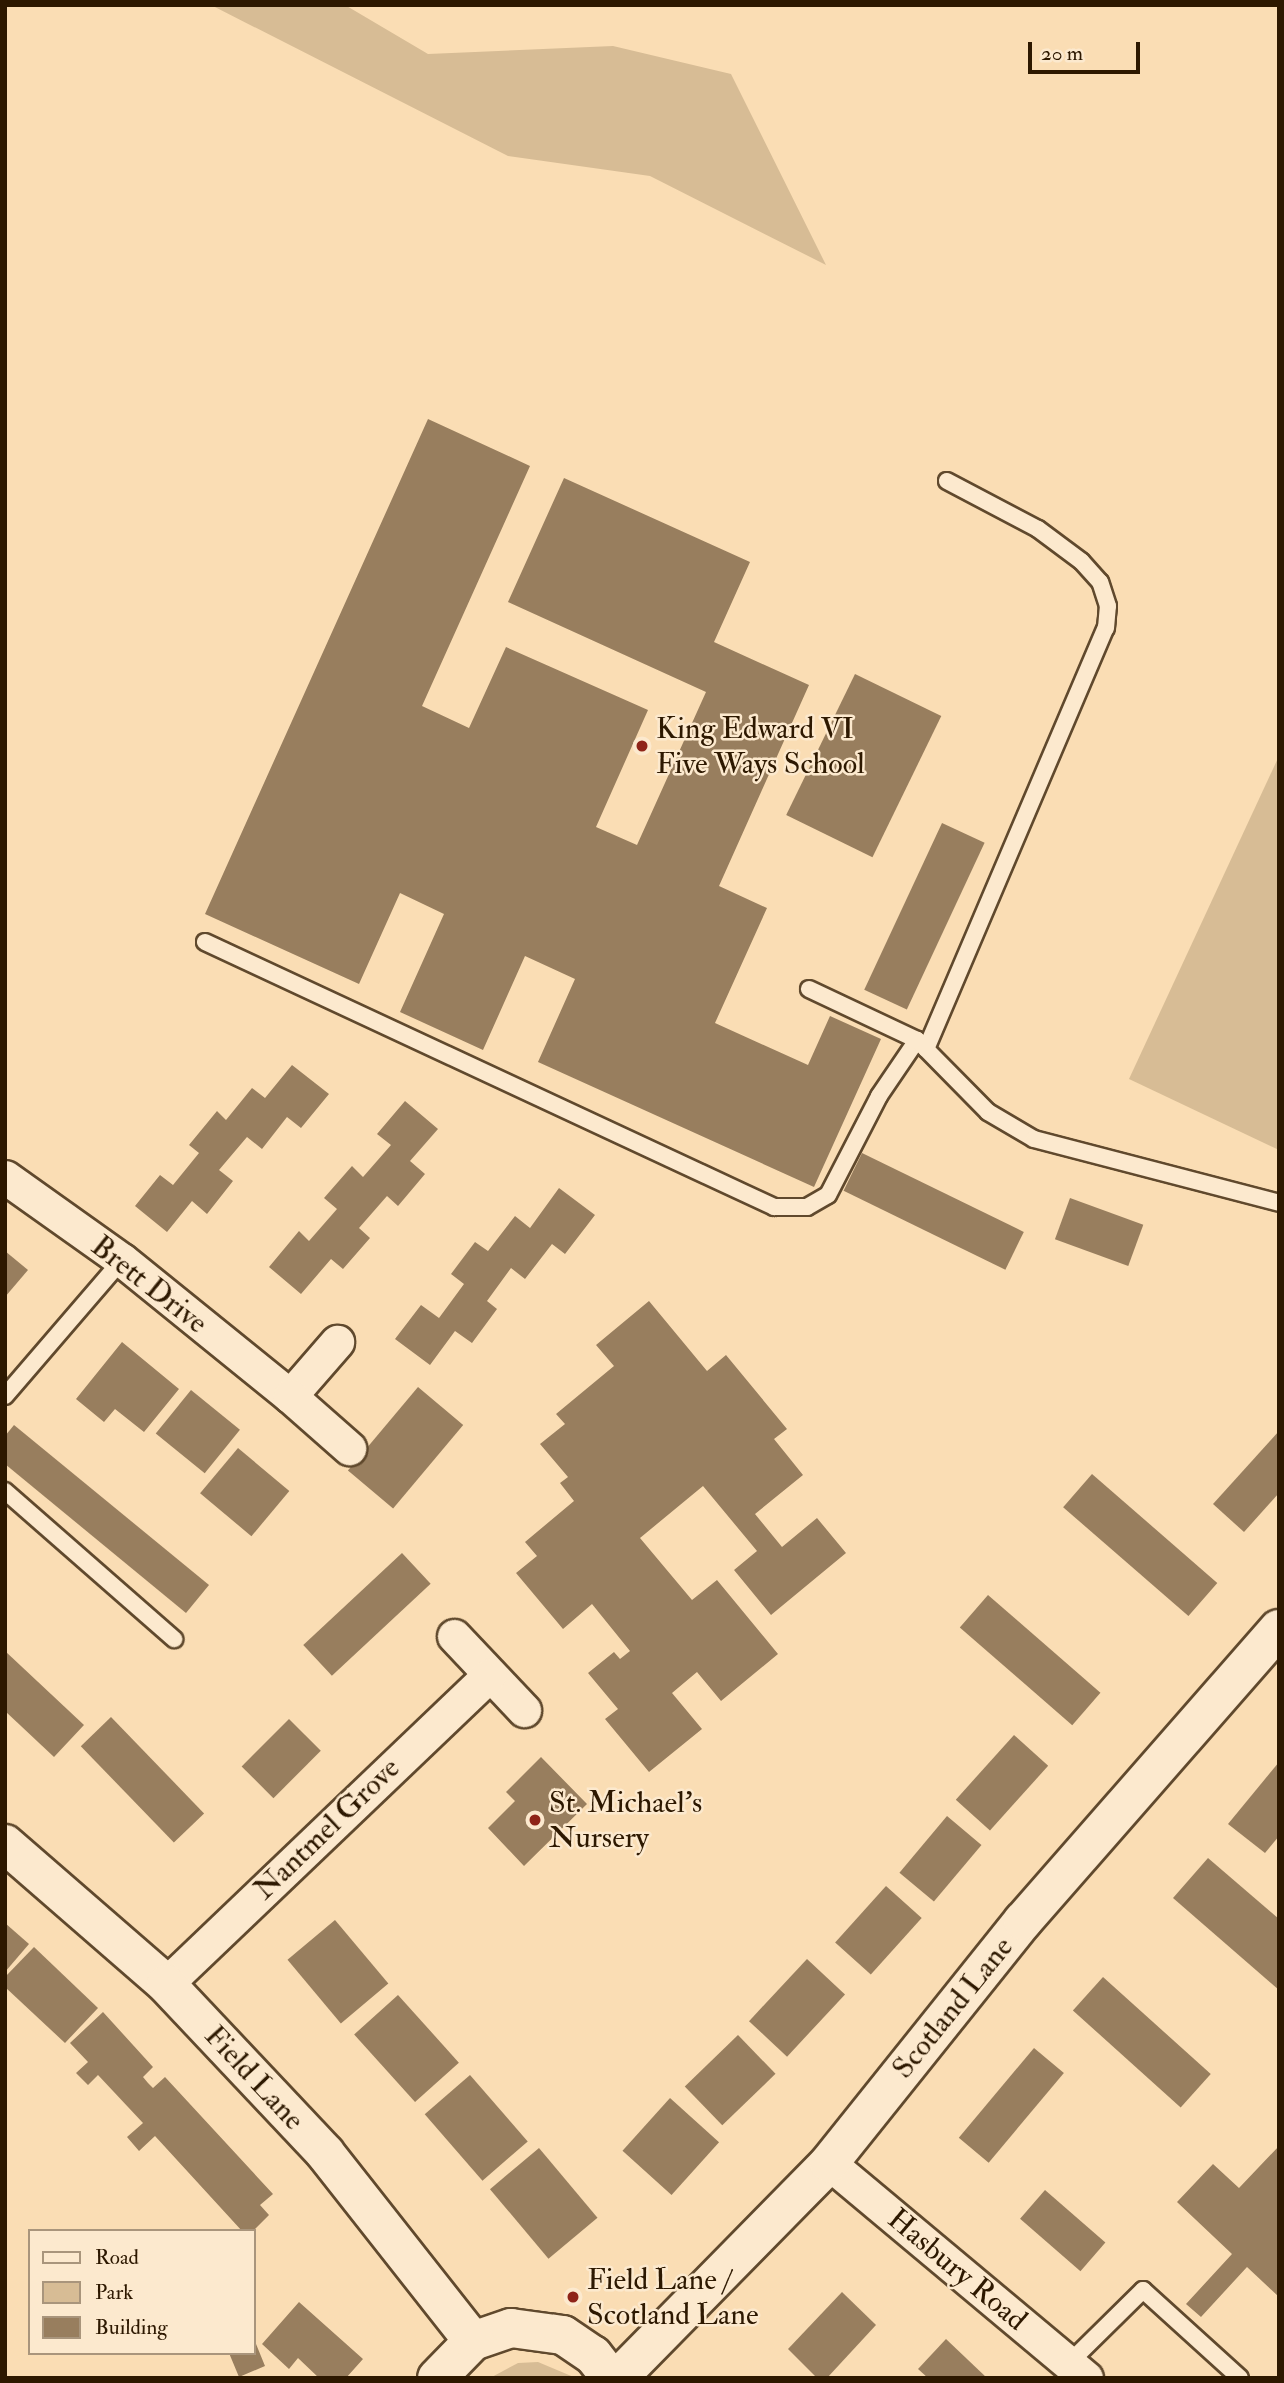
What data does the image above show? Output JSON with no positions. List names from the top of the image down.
{
  "streets": {
    "street": [
      "Brett Drive",
      "Nantmel Grove",
      "Scotland Lane",
      "Field Lane",
      "Hasbury Road"
    ]
  },
  "crossings": [
    ["Nantmel Grove", "Field Lane"],
    ["Scotland Lane", "Hasbury Road"]
  ],
  "places": ["King Edward VI Five Ways School", "St. Michael's Nursery", "Field Lane / Scotland Lane"],
  "legend": ["Road", "Park", "Building"],
  "scale_bar": "20 m"
}
